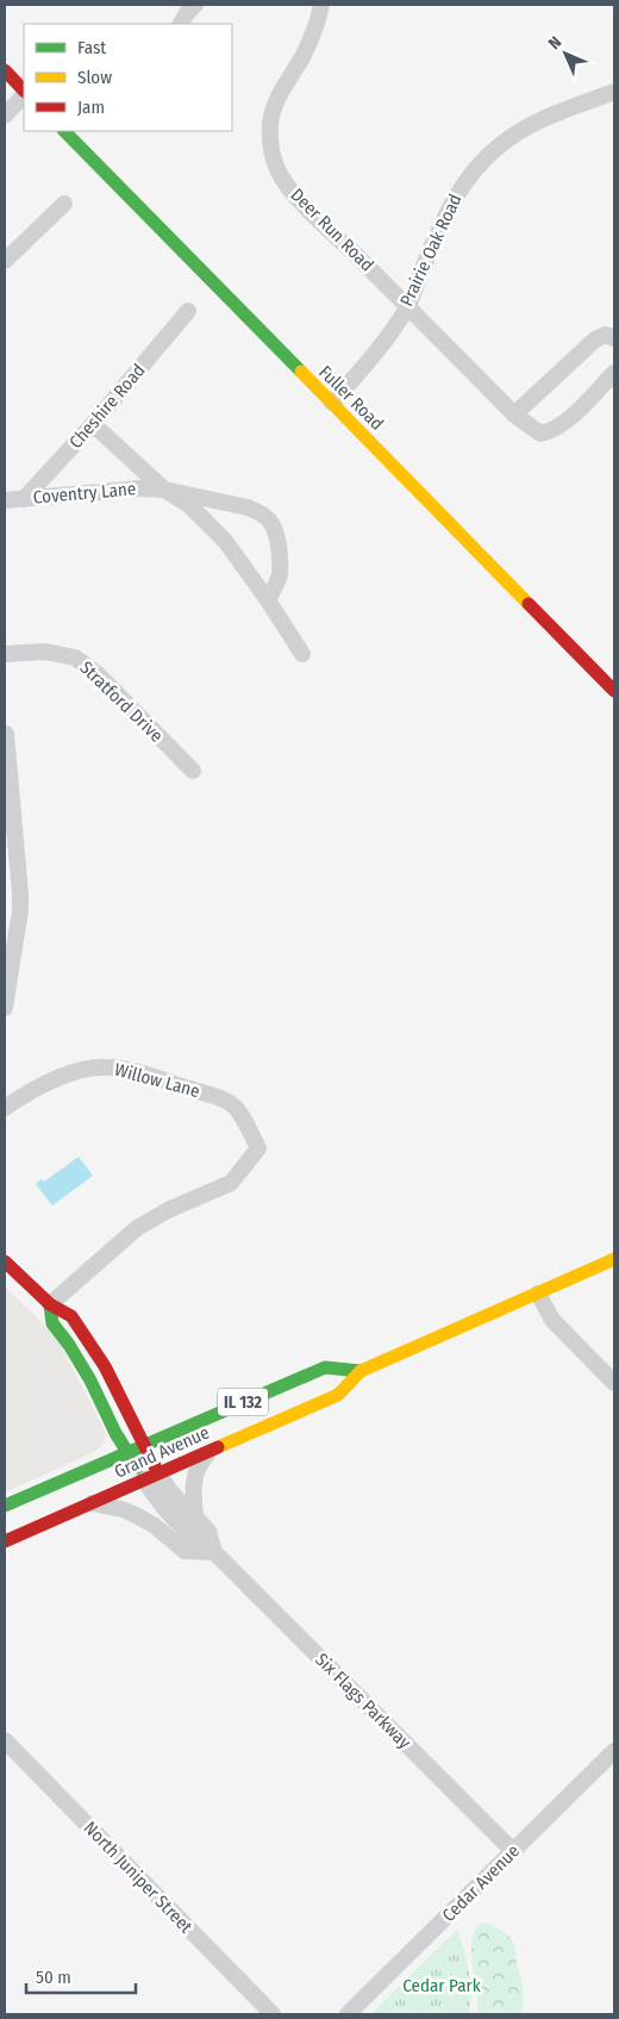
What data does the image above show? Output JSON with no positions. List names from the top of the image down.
{
  "streets": {
    "street": [
      "Deer Run Road",
      "Prairie Oak Road",
      "Fuller Road",
      "Cheshire Road",
      "Coventry Lane",
      "Stratford Drive",
      "Willow Lane",
      "IL 132",
      "Grand Avenue",
      "Six Flags Parkway",
      "North Juniper Street",
      "Cedar Avenue"
    ]
  },
  "crossings": [
    ["Deer Run Road", "Prairie Oak Road"],
    ["Prairie Oak Road", "Fuller Road"],
    ["Cheshire Road", "Coventry Lane"],
    ["Grand Avenue", "Six Flags Parkway"],
    ["Six Flags Parkway", "Cedar Avenue"]
  ],
  "parks": ["Cedar Park"],
  "legend": ["Fast", "Slow", "Jam"],
  "scale_bar": "50 m",
  "north": "top left"
}
